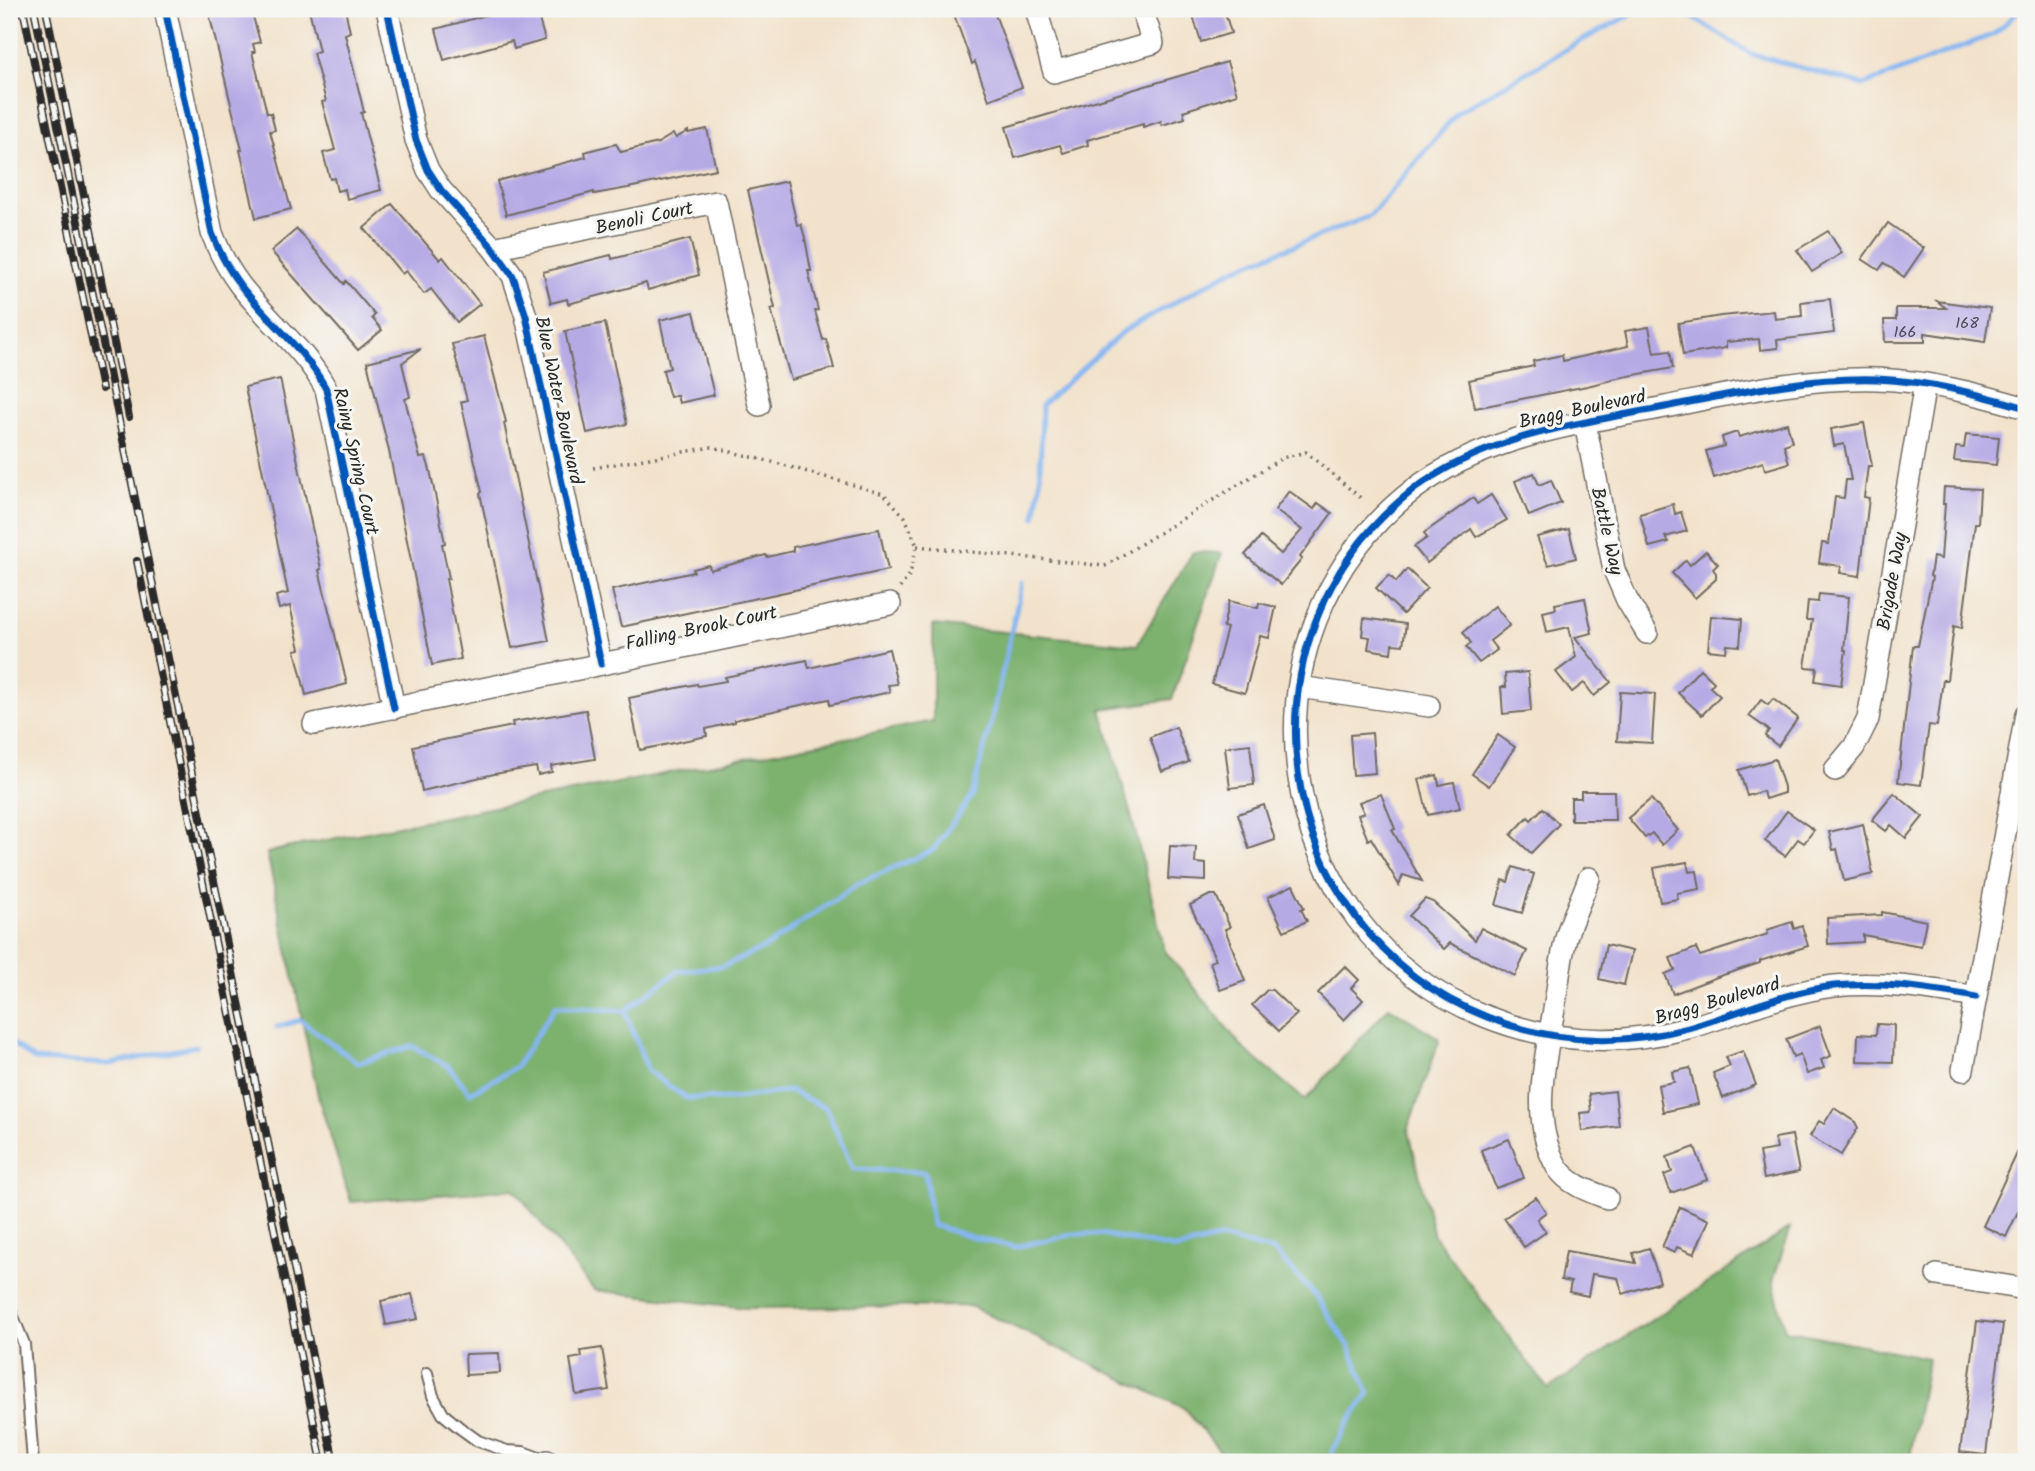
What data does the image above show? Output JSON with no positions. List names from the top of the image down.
{
  "streets": {
    "street": [
      "Benoli Court",
      "Blue Water Boulevard",
      "Bragg Boulevard",
      "Rainy Spring Court",
      "Battle Way",
      "Brigade Way",
      "Falling Brook Court"
    ]
  },
  "crossings": [
    ["Benoli Court", "Blue Water Boulevard"],
    ["Blue Water Boulevard", "Falling Brook Court"],
    ["Bragg Boulevard", "Battle Way"],
    ["Bragg Boulevard", "Brigade Way"],
    ["Rainy Spring Court", "Falling Brook Court"]
  ],
  "house_numbers": ["168", "166"]
}
